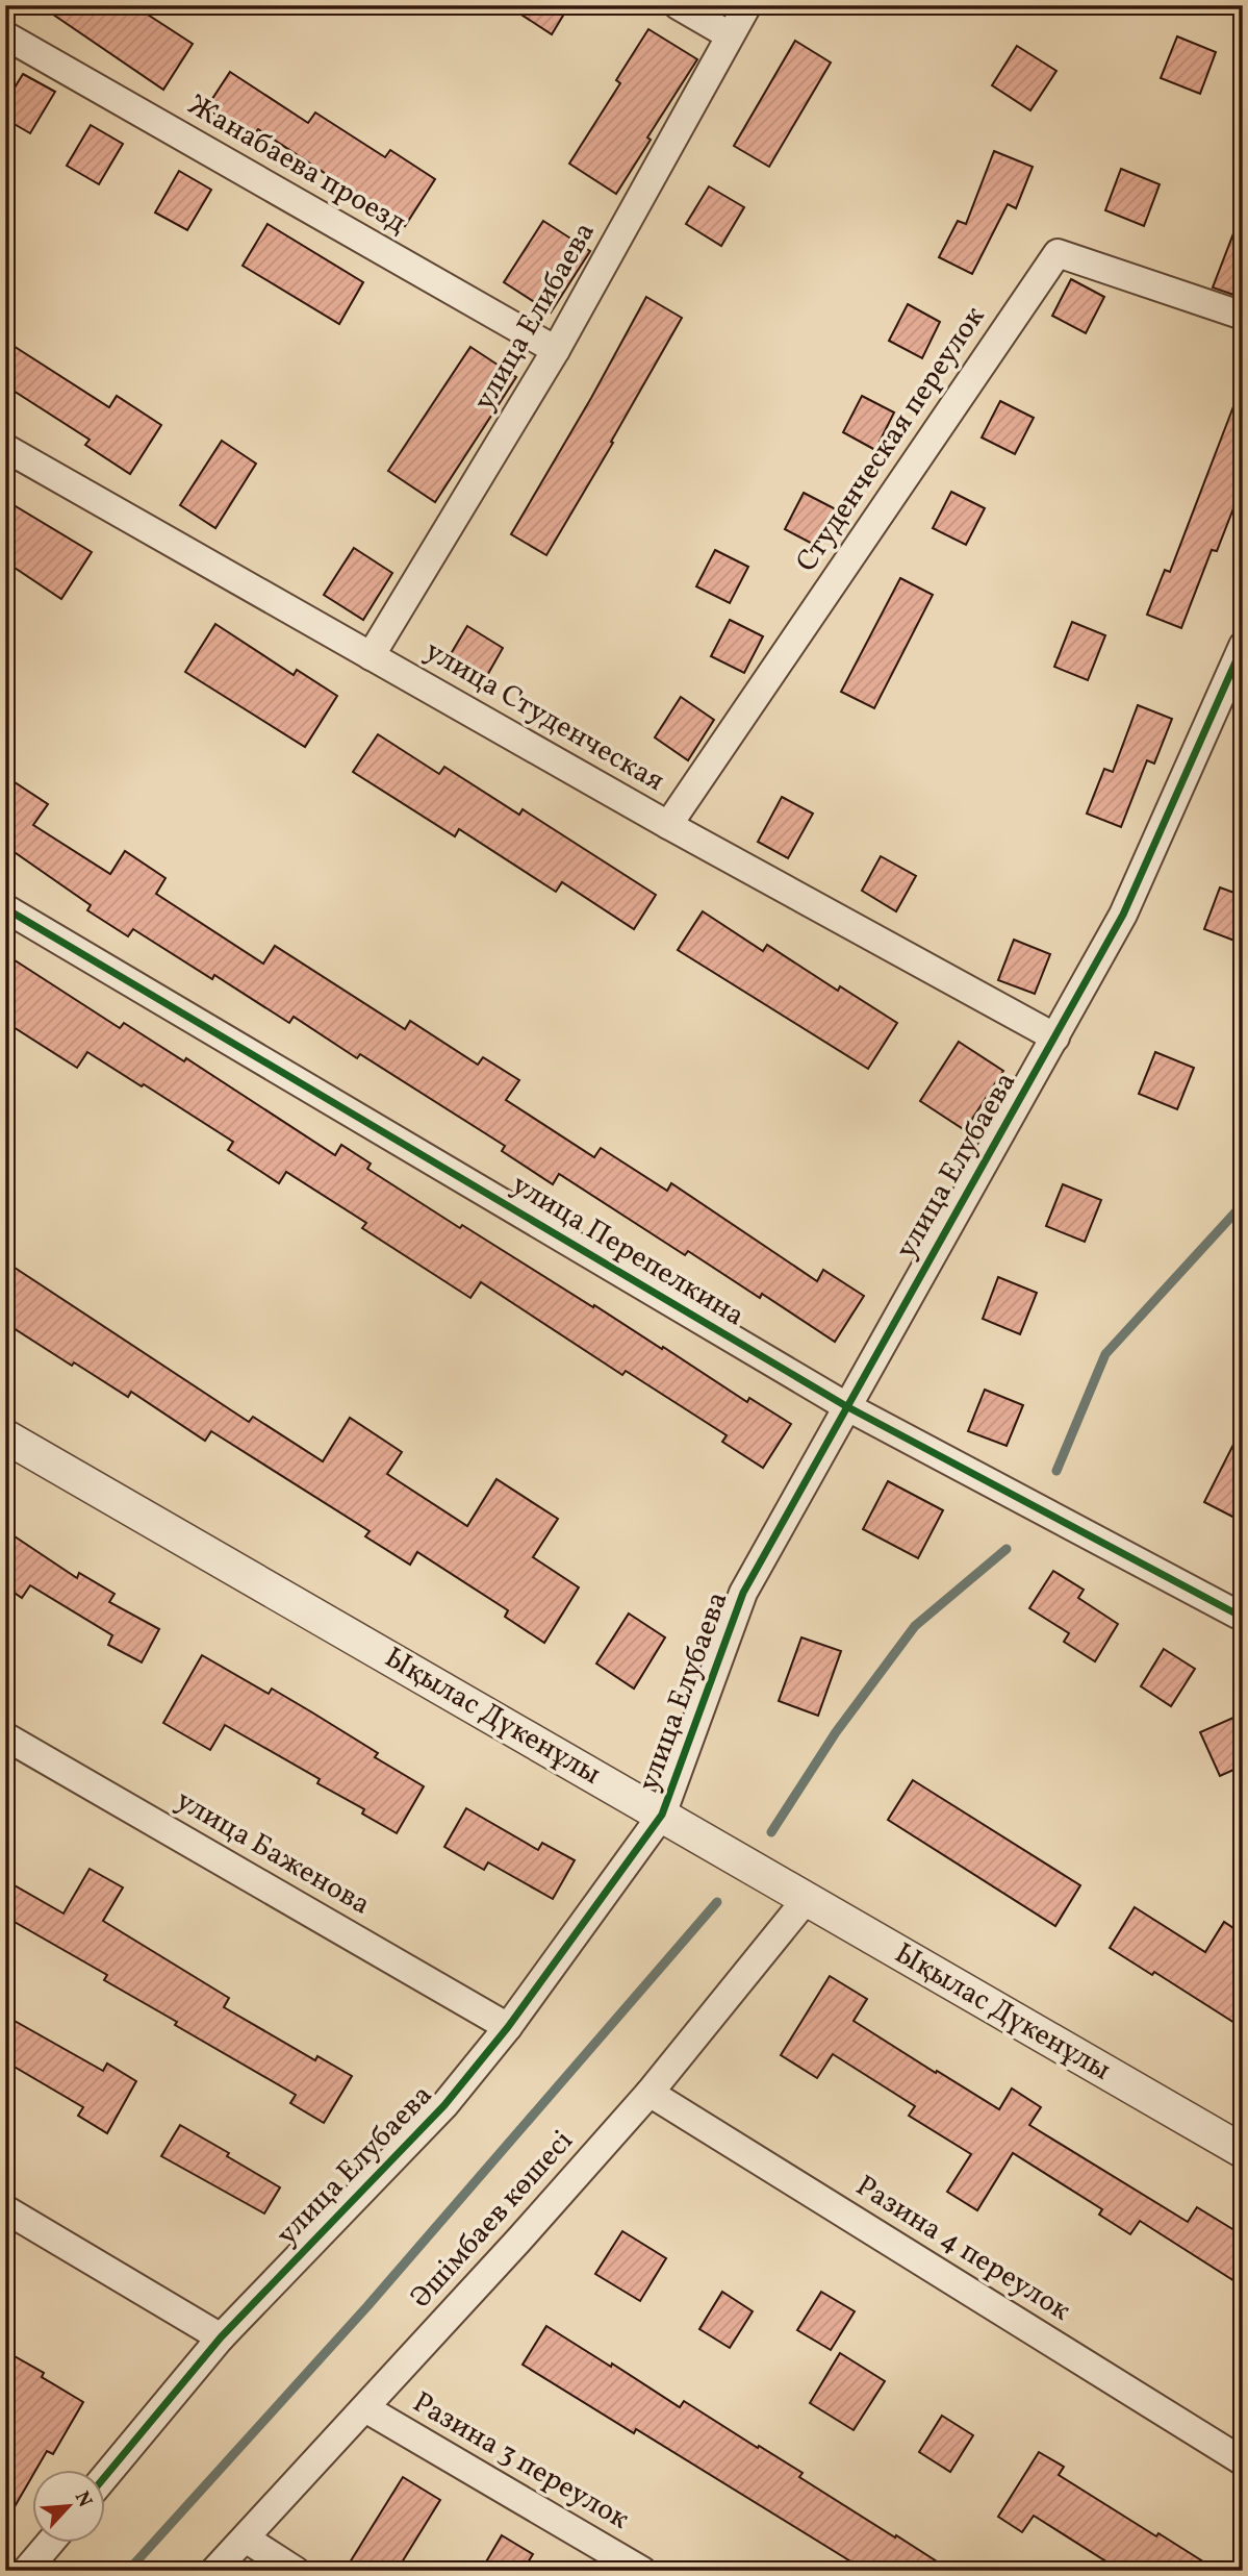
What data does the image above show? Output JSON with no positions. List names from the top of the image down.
{
  "streets": {
    "street": [
      "Жанабаева проезд",
      "улица Елибаева",
      "Студенческая переулок",
      "улица Студенческая",
      "улица Елубаева",
      "улица Перепелкина",
      "Ықылас Дүкенұлы",
      "улица Баженова",
      "Әшімбаев көшесі",
      "Разина 4 переулок",
      "Разина 3 переулок"
    ]
  },
  "crossings": [
    ["Жанабаева проезд", "улица Елибаева"],
    ["улица Елибаева", "улица Студенческая"],
    ["Студенческая переулок", "улица Студенческая"],
    ["улица Студенческая", "улица Елубаева"],
    ["улица Елубаева", "улица Перепелкина"],
    ["улица Елубаева", "Ықылас Дүкенұлы"],
    ["улица Елубаева", "улица Баженова"],
    ["Ықылас Дүкенұлы", "Әшімбаев көшесі"],
    ["Әшімбаев көшесі", "Разина 4 переулок"],
    ["Әшімбаев көшесі", "Разина 3 переулок"]
  ],
  "north": "top right"
}
